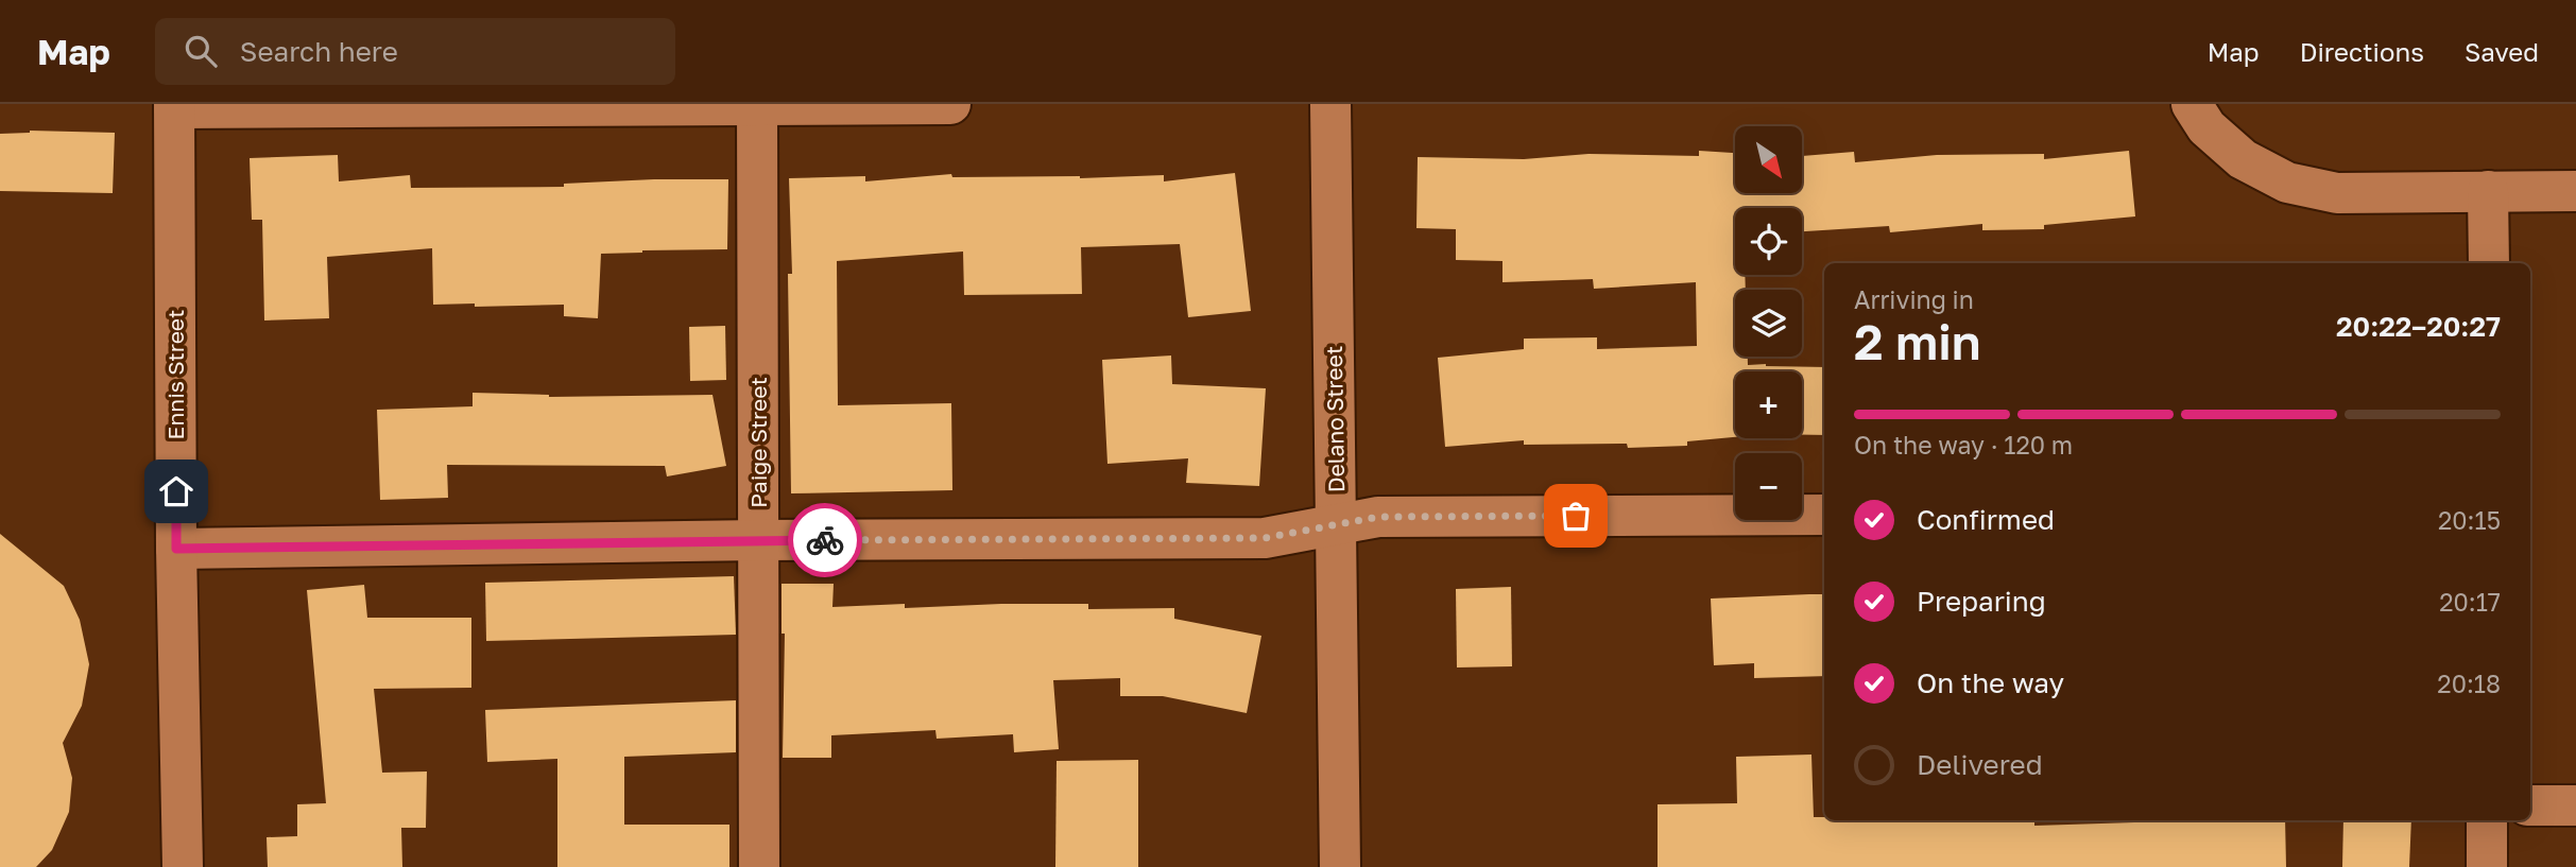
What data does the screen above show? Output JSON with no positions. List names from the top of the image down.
{
  "streets": {
    "street": ["Ennis Street", "Delano Street", "Paige Street"]
  },
  "north": "bottom right",
  "page": {
    "header": "Map",
    "search": "Search here",
    "nav": ["Map", "Directions", "Saved"],
    "map_buttons": ["+", "−"],
    "heading": ["2 min", "Arriving in", "20:22–20:27"],
    "bar": "On the way · 120 m",
    "list": [
      ["Confirmed", "20:15"],
      ["Preparing", "20:17"],
      ["On the way", "20:18"],
      "Delivered"
    ]
  }
}
